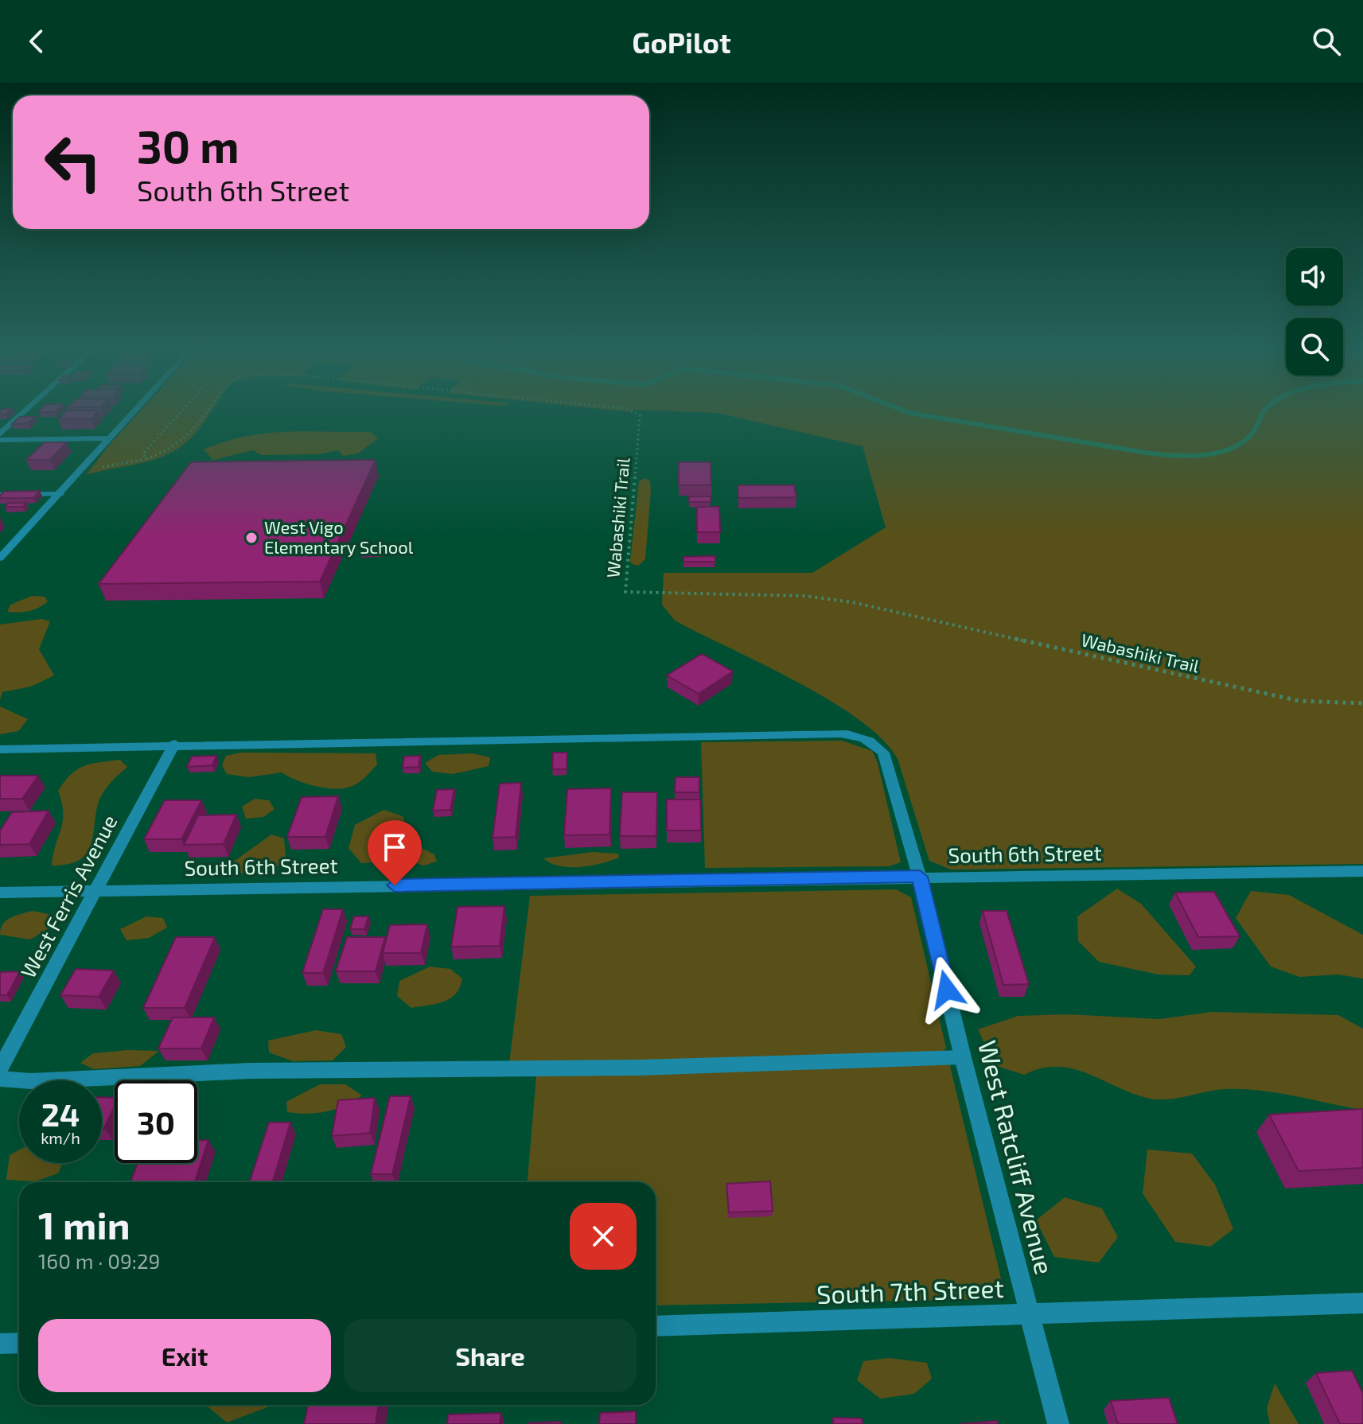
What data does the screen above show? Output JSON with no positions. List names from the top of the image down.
{
  "streets": {
    "street": [
      "South 6th Street",
      "West Ferris Avenue",
      "West Ratcliff Avenue",
      "South 7th Street"
    ],
    "path": ["Wabashiki Trail"]
  },
  "crossings": [
    ["South 6th Street", "West Ferris Avenue"],
    ["South 6th Street", "West Ratcliff Avenue"],
    ["West Ferris Avenue", "West Ratcliff Avenue"],
    ["West Ratcliff Avenue", "South 7th Street"]
  ],
  "places": ["West Vigo Elementary School"],
  "page": {
    "header": "GoPilot",
    "turn": ["30 m", "South 6th Street"],
    "speed": "24 km/h",
    "limit": "30",
    "heading": ["1 min", "160 m · 09:29"],
    "buttons": ["Exit", "Share"]
  }
}
